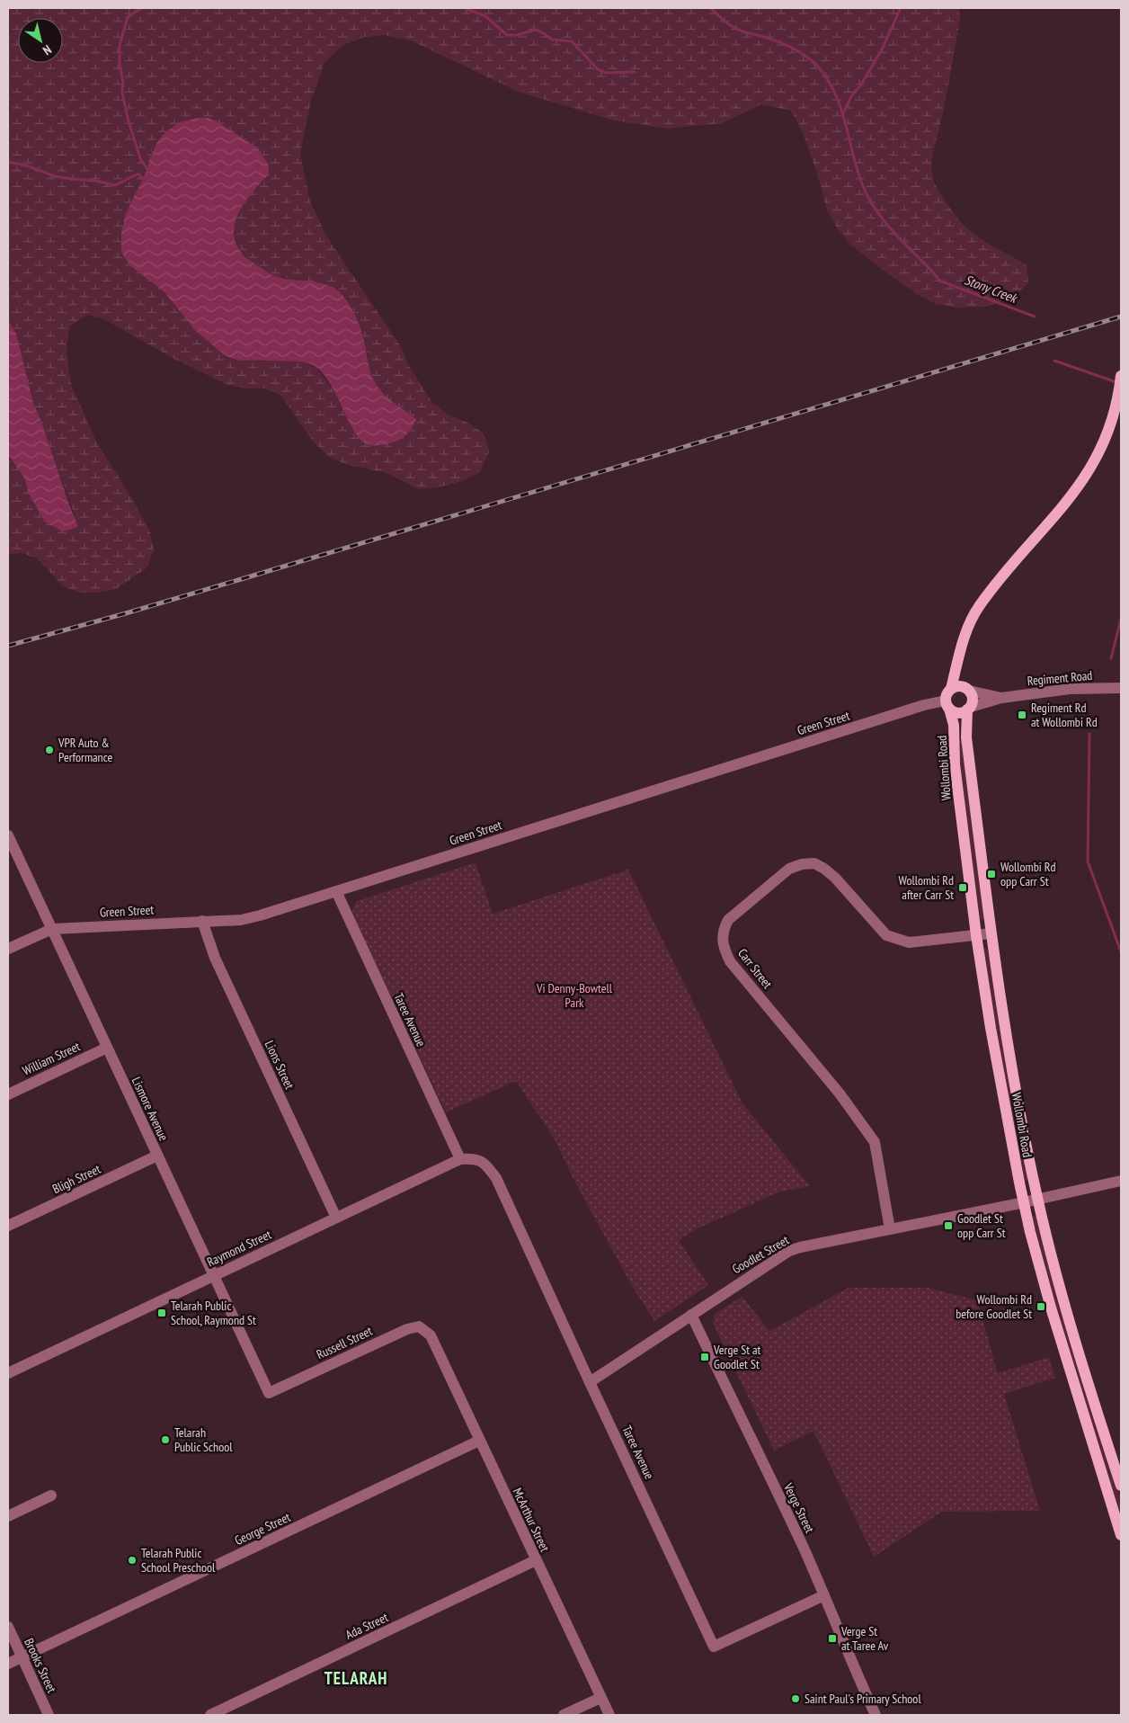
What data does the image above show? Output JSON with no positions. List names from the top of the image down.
{
  "streets": {
    "main road": ["Wollombi Road"],
    "street": [
      "Regiment Road",
      "Green Street",
      "Carr Street",
      "Taree Avenue",
      "William Street",
      "Lions Street",
      "Lismore Avenue",
      "Bligh Street",
      "Raymond Street",
      "Goodlet Street",
      "Russell Street",
      "Verge Street",
      "McArthur Street",
      "George Street",
      "Ada Street",
      "Brooks Street"
    ]
  },
  "crossings": [
    ["Regiment Road", "Green Street"],
    ["Regiment Road", "Wollombi Road"],
    ["Green Street", "Wollombi Road"],
    ["Green Street", "Taree Avenue"],
    ["Green Street", "Lions Street"],
    ["Green Street", "Lismore Avenue"],
    ["Wollombi Road", "Carr Street"],
    ["Wollombi Road", "Goodlet Street"],
    ["Carr Street", "Goodlet Street"],
    ["Taree Avenue", "Raymond Street"],
    ["Taree Avenue", "Goodlet Street"],
    ["Taree Avenue", "Verge Street"],
    ["William Street", "Lismore Avenue"],
    ["Lions Street", "Raymond Street"],
    ["Lismore Avenue", "Bligh Street"],
    ["Lismore Avenue", "Raymond Street"],
    ["Lismore Avenue", "Russell Street"],
    ["Goodlet Street", "Verge Street"],
    ["Russell Street", "McArthur Street"],
    ["McArthur Street", "George Street"],
    ["McArthur Street", "Ada Street"],
    ["George Street", "Brooks Street"]
  ],
  "districts": ["TELARAH"],
  "water": ["Stony Creek"],
  "parks": ["Vi Denny-Bowtell Park"],
  "places": {
    "transit": [
      "Regiment Rd at Wollombi Rd",
      "Wollombi Rd opp Carr St",
      "Wollombi Rd after Carr St",
      "Goodlet St opp Carr St",
      "Wollombi Rd before Goodlet St",
      "Telarah Public School, Raymond St",
      "Verge St at Goodlet St",
      "Verge St at Taree Av"
    ],
    "other": [
      "VPR Auto & Performance",
      "Telarah Public School",
      "Telarah Public School Preschool",
      "Saint Paul's Primary School"
    ]
  },
  "north": "bottom right"
}
